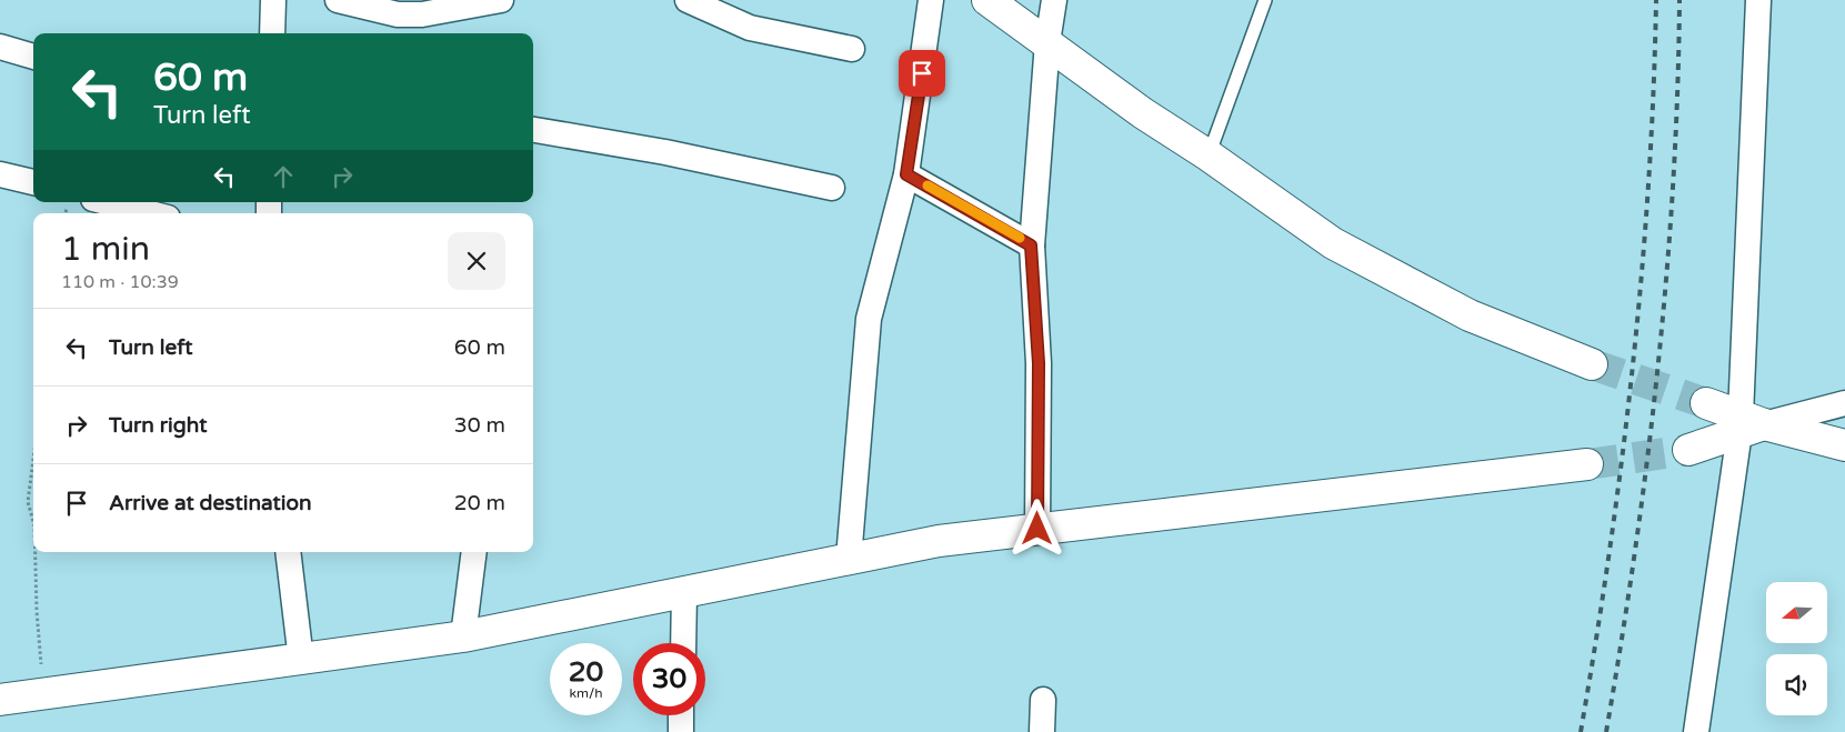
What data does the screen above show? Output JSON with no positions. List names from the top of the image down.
{
  "north": "left",
  "page": {
    "turn": ["60 m", "Turn left"],
    "heading": ["1 min", "110 m · 10:39"],
    "list": [
      {
        "name": "Turn left",
        "value": "60 m"
      },
      {
        "name": "Turn right",
        "value": "30 m"
      },
      {
        "name": "Arrive at destination",
        "value": "20 m"
      }
    ],
    "speed": "20 km/h",
    "limit": "30"
  }
}
